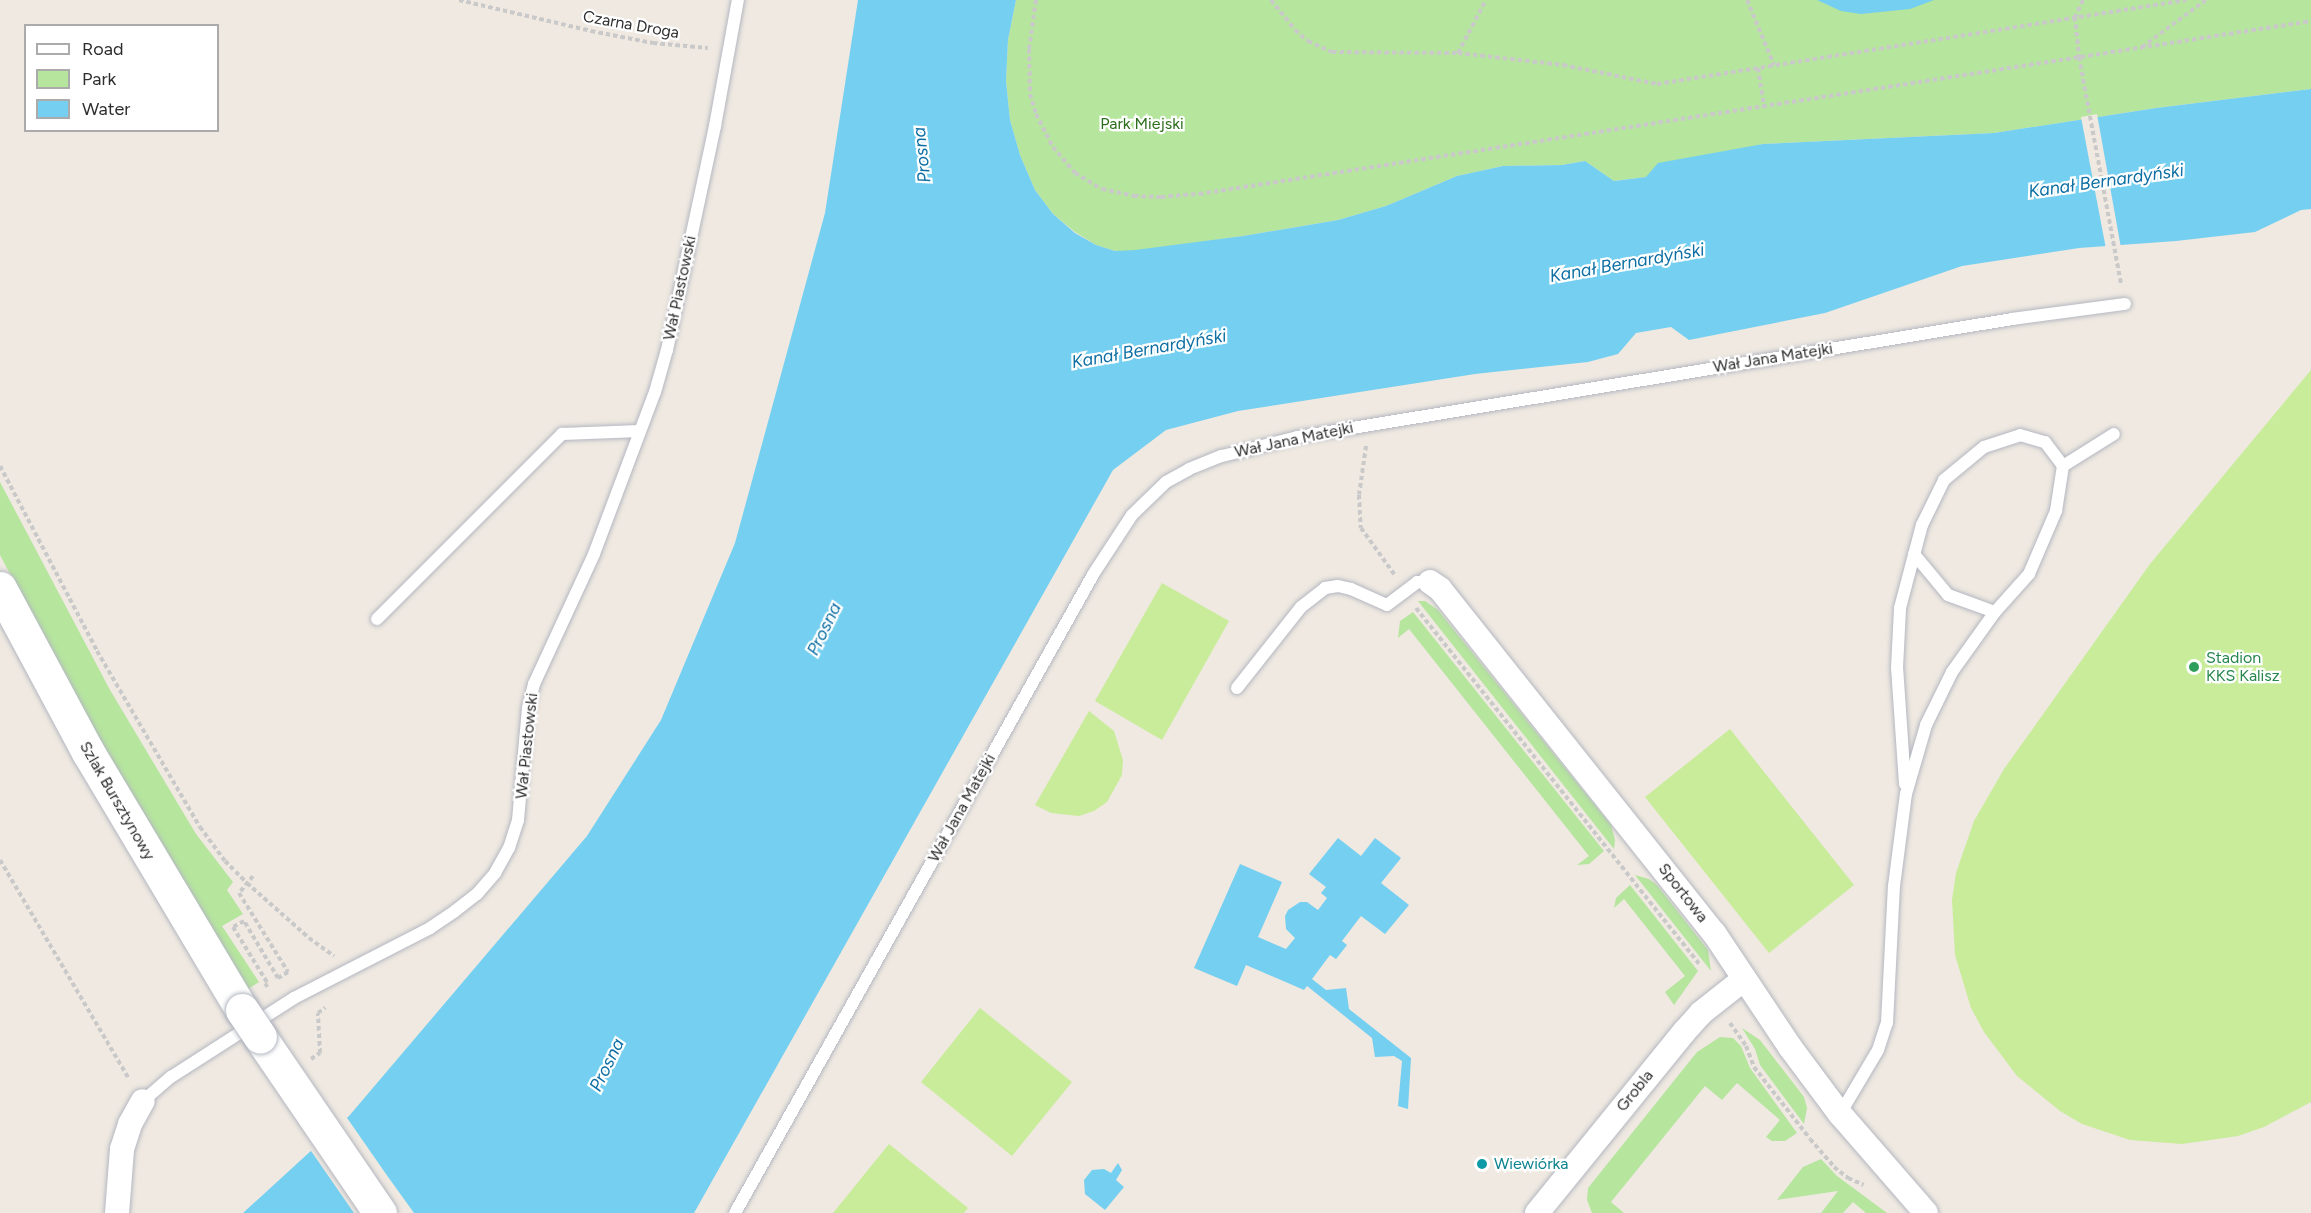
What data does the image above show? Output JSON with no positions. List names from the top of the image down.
{
  "streets": {
    "main road": ["Szlak Bursztynowy"],
    "street": ["Wał Piastowski", "Sportowa", "Grobla"],
    "lane": ["Wał Jana Matejki"],
    "path": ["Czarna Droga"]
  },
  "crossings": [
    ["Czarna Droga", "Wał Piastowski"],
    ["Sportowa", "Grobla"]
  ],
  "water": ["Prosna", "Kanał Bernardyński"],
  "parks": ["Park Miejski"],
  "places": ["Stadion KKS Kalisz", "Wiewiórka"],
  "legend": ["Road", "Park", "Water"]
}
